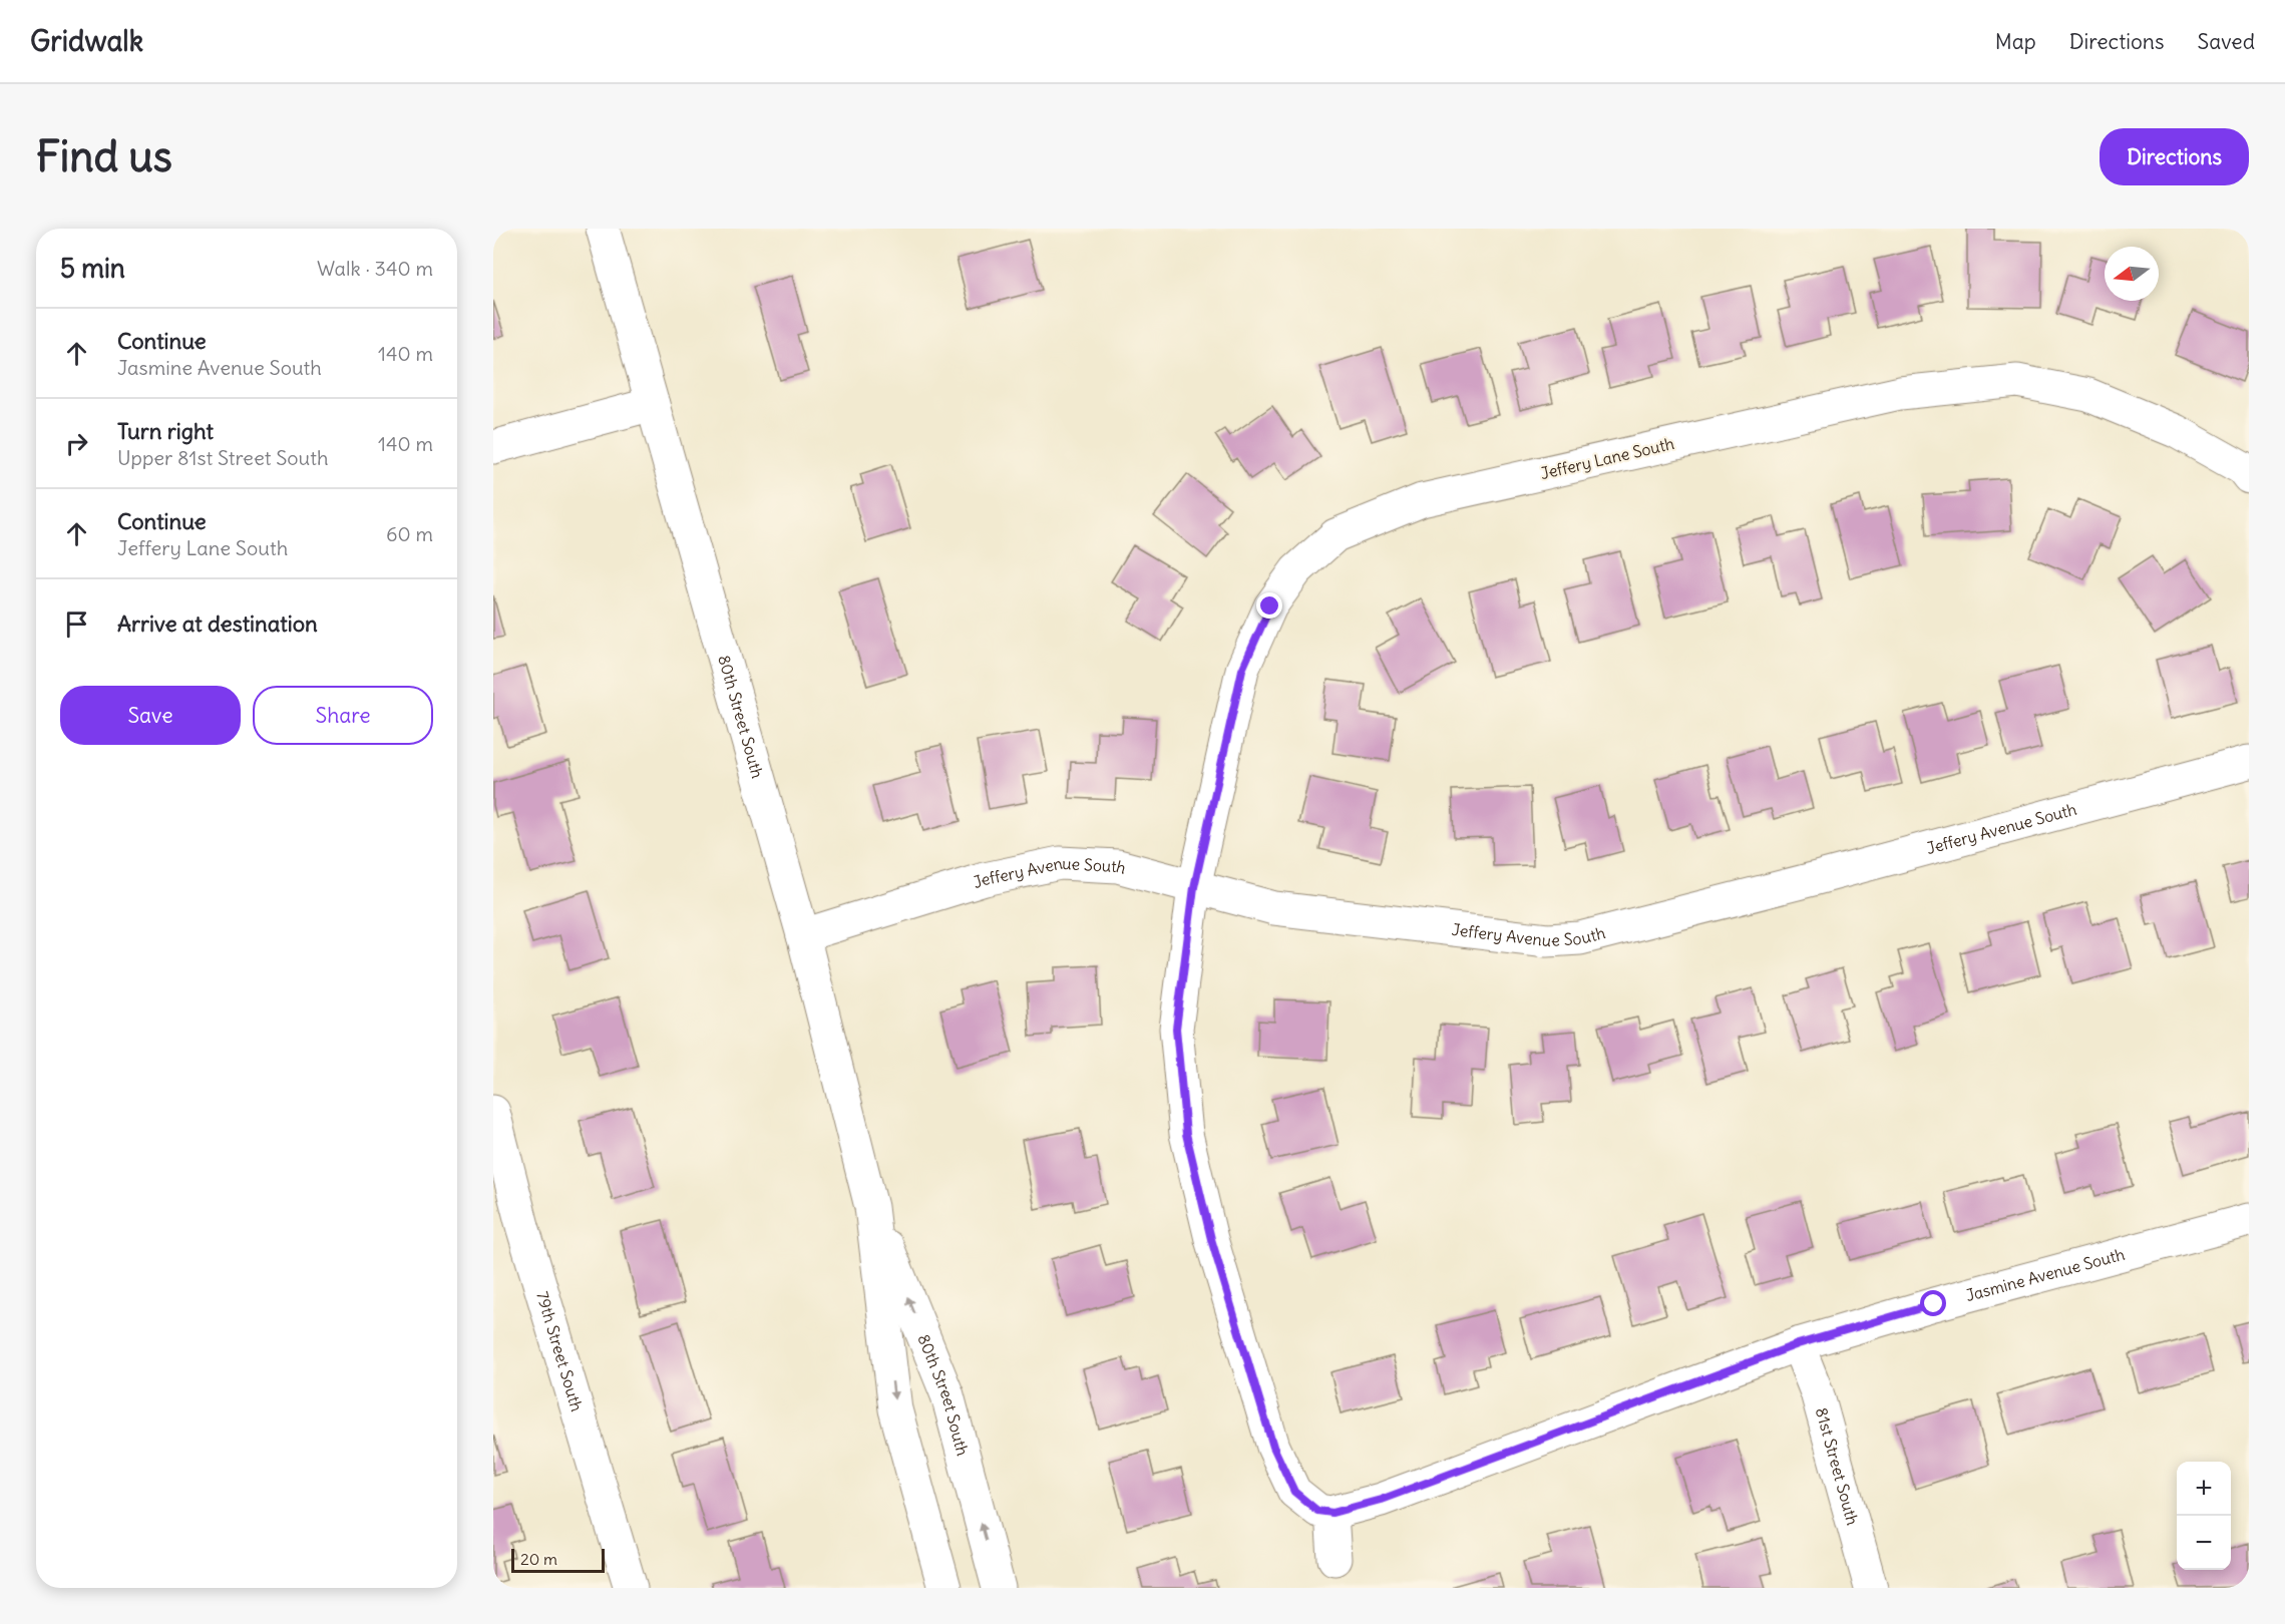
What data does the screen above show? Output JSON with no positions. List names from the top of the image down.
{
  "streets": {
    "street": [
      "Jeffery Lane South",
      "80th Street South",
      "Jeffery Avenue South",
      "Jasmine Avenue South",
      "79th Street South",
      "81st Street South"
    ]
  },
  "crossings": [
    ["Jeffery Lane South", "Jeffery Avenue South"],
    ["Jeffery Lane South", "Jasmine Avenue South"],
    ["80th Street South", "Jeffery Avenue South"],
    ["Jasmine Avenue South", "81st Street South"]
  ],
  "scale_bar": "20 m",
  "north": "left",
  "page": {
    "header": "Gridwalk",
    "nav": ["Map", "Directions", "Saved"],
    "buttons": [
      "Directions",
      ["Save", "Share"]
    ],
    "title": "Find us",
    "heading": ["5 min", "Walk · 340 m"],
    "list": [
      ["Continue", "Jasmine Avenue South", "140 m"],
      ["Turn right", "Upper 81st Street South", "140 m"],
      ["Continue", "Jeffery Lane South", "60 m"],
      "Arrive at destination"
    ],
    "map_buttons": ["+", "−"],
    "scale": "20 m"
  }
}
